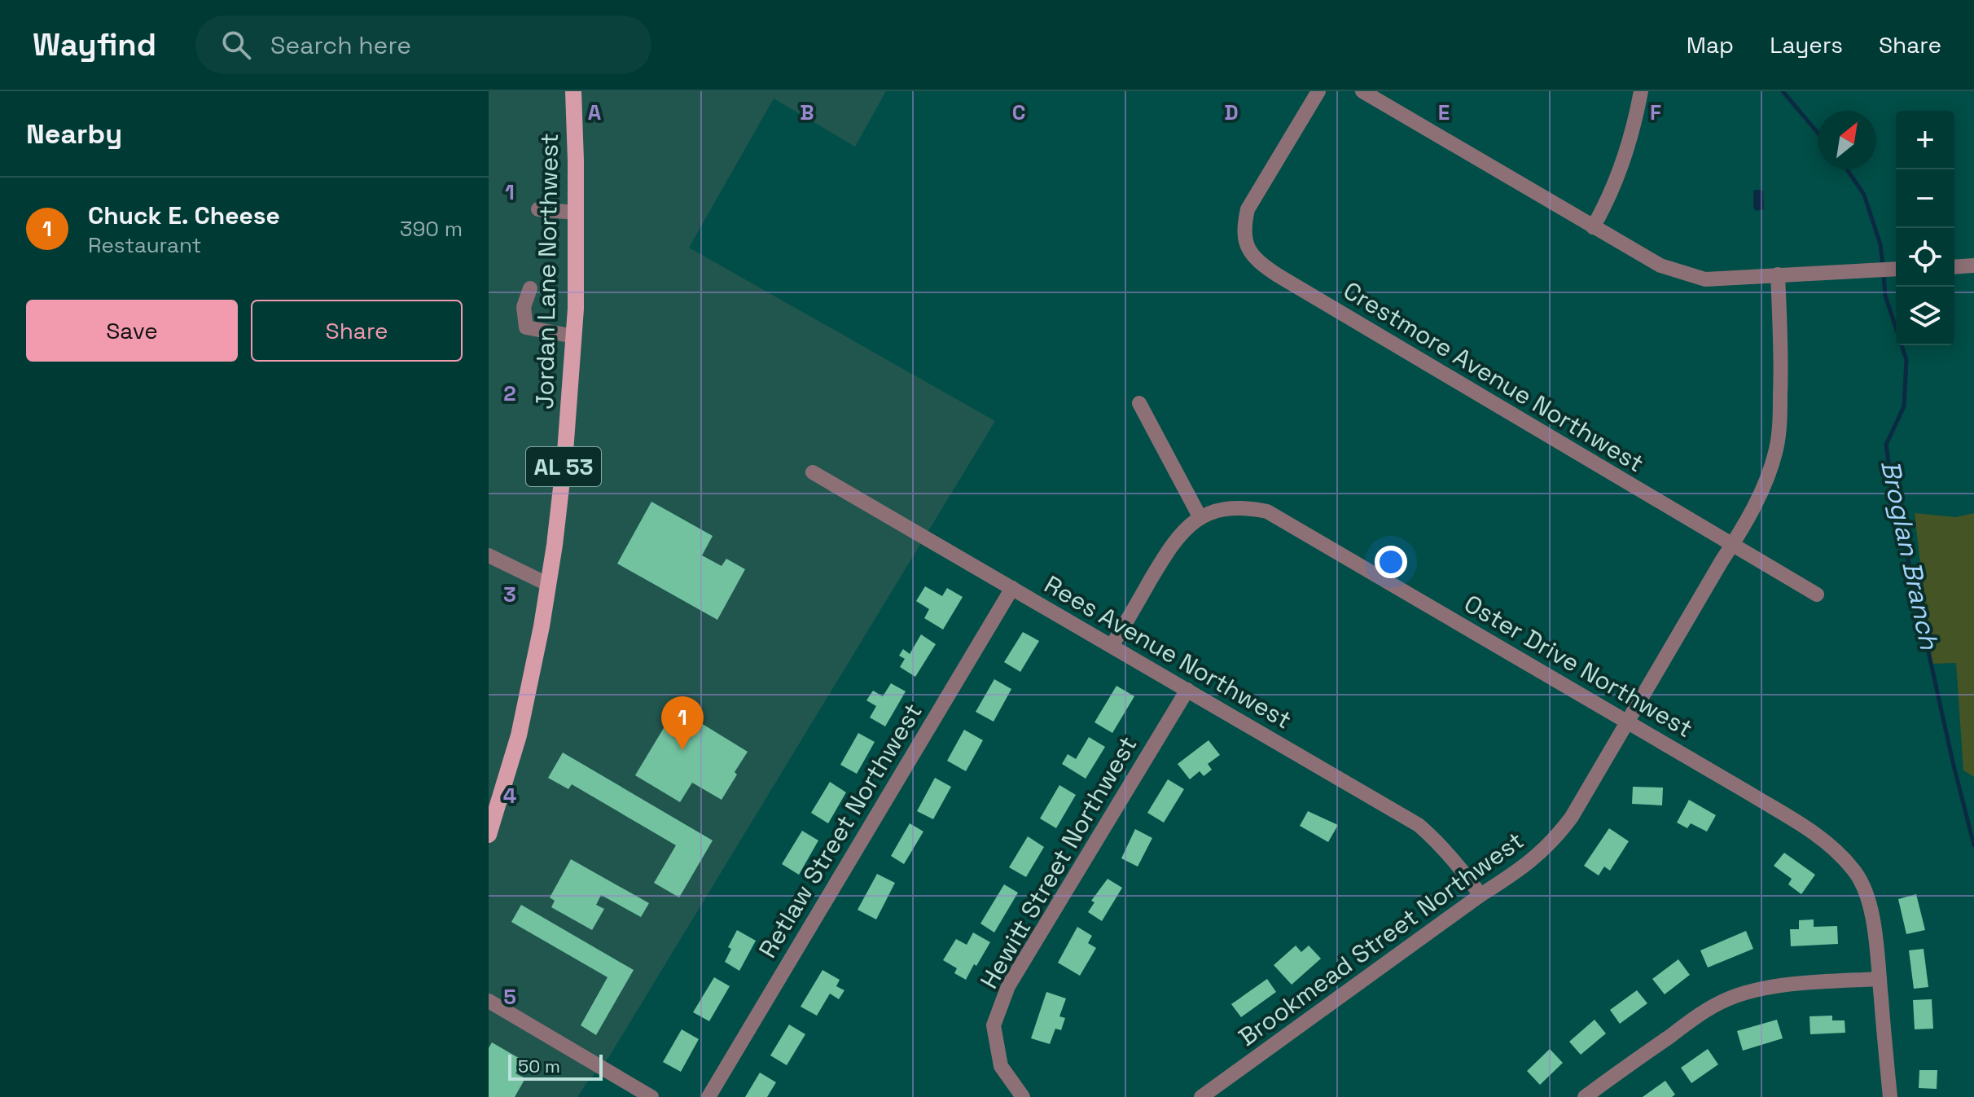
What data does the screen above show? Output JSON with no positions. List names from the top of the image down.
{
  "streets": {
    "main road": ["Jordan Lane Northwest", "AL 53"],
    "street": [
      "Crestmore Avenue Northwest",
      "Rees Avenue Northwest",
      "Oster Drive Northwest",
      "Retlaw Street Northwest",
      "Hewitt Street Northwest",
      "Brookmead Street Northwest"
    ]
  },
  "crossings": [
    ["Crestmore Avenue Northwest", "Brookmead Street Northwest"],
    ["Rees Avenue Northwest", "Oster Drive Northwest"],
    ["Rees Avenue Northwest", "Retlaw Street Northwest"],
    ["Rees Avenue Northwest", "Hewitt Street Northwest"],
    ["Rees Avenue Northwest", "Brookmead Street Northwest"],
    ["Oster Drive Northwest", "Brookmead Street Northwest"]
  ],
  "water": ["Broglan Branch"],
  "scale_bar": "50 m",
  "north": "top right",
  "page": {
    "header": "Wayfind",
    "search": "Search here",
    "nav": ["Map", "Layers", "Share"],
    "heading": "Nearby",
    "map_buttons": ["+", "−"],
    "list": [
      {
        "mark": "1",
        "name": "Chuck E. Cheese",
        "note": "Restaurant",
        "value": "390 m"
      }
    ],
    "buttons": ["Save", "Share"],
    "pins": "1",
    "scale": "50 m"
  },
  "grid": {
    "columns": [
      "A",
      "B",
      "C",
      "D",
      "E",
      "F"
    ],
    "rows": [
      "1",
      "2",
      "3",
      "4",
      "5"
    ]
  }
}
